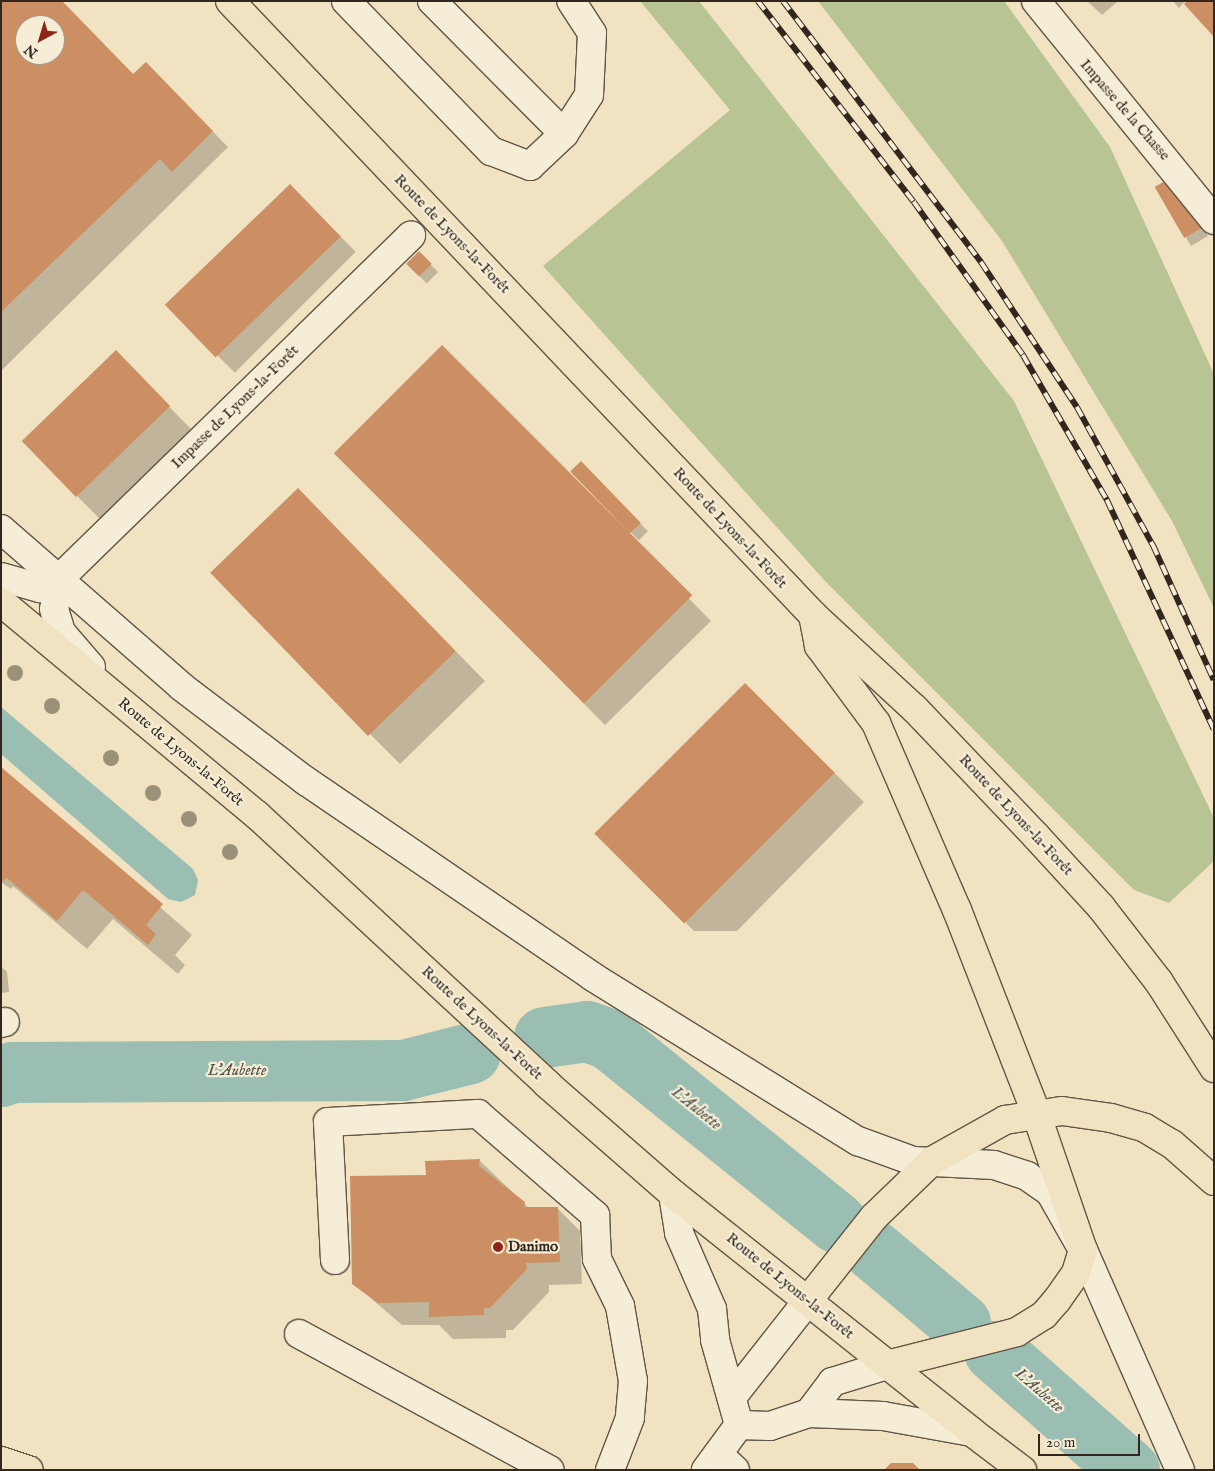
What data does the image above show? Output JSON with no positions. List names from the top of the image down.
{
  "streets": {
    "main road": ["Route de Lyons-la-Forêt"],
    "street": ["Impasse de la Chasse", "Impasse de Lyons-la-Forêt"]
  },
  "water": ["L'Aubette"],
  "places": ["Danimo"],
  "scale_bar": "20 m",
  "north": "bottom left"
}
